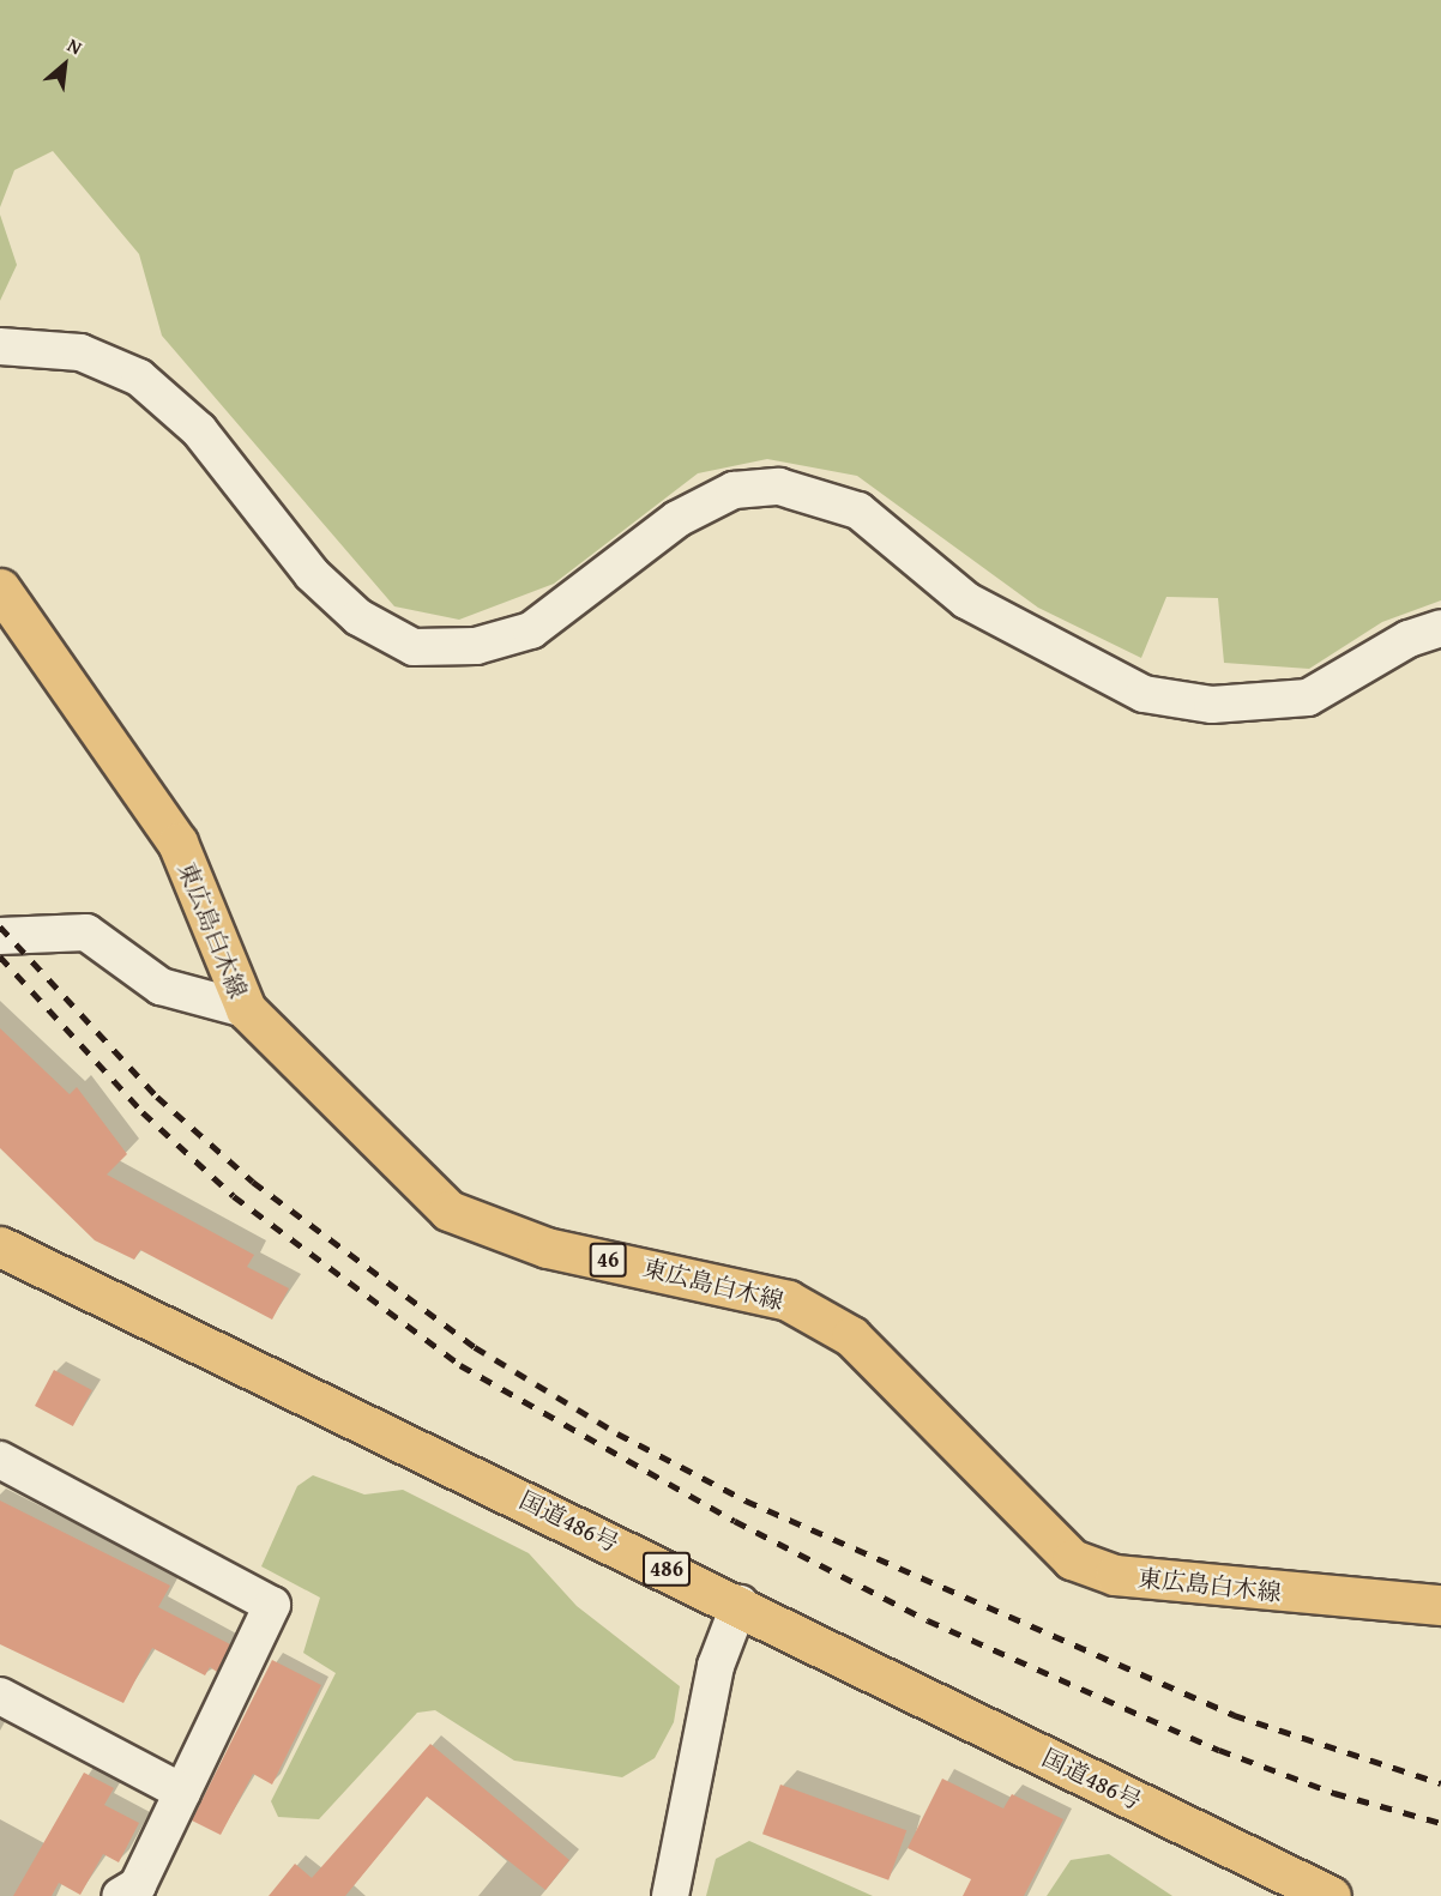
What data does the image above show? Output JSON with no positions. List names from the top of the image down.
{
  "streets": {
    "main road": [
      "東広島白木線",
      "46",
      "国道486号",
      "486"
    ]
  },
  "north": "top right"
}
